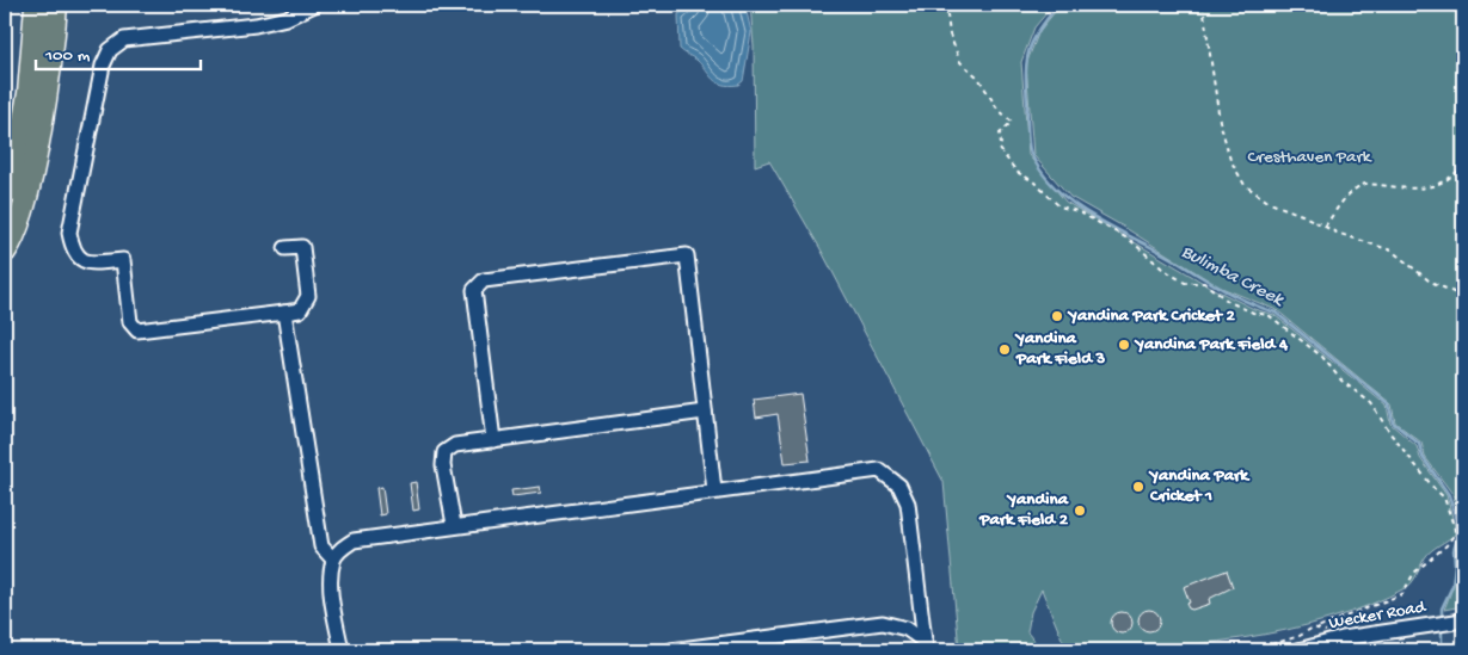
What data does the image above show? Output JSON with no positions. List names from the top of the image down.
{
  "streets": {
    "street": ["Wecker Road"]
  },
  "water": ["Bulimba Creek"],
  "parks": ["Cresthaven Park"],
  "places": [
    "Yandina Park Cricket 2",
    "Yandina Park Field 4",
    "Yandina Park Field 3",
    "Yandina Park Cricket 1",
    "Yandina Park Field 2"
  ],
  "scale_bar": "100 m"
}
